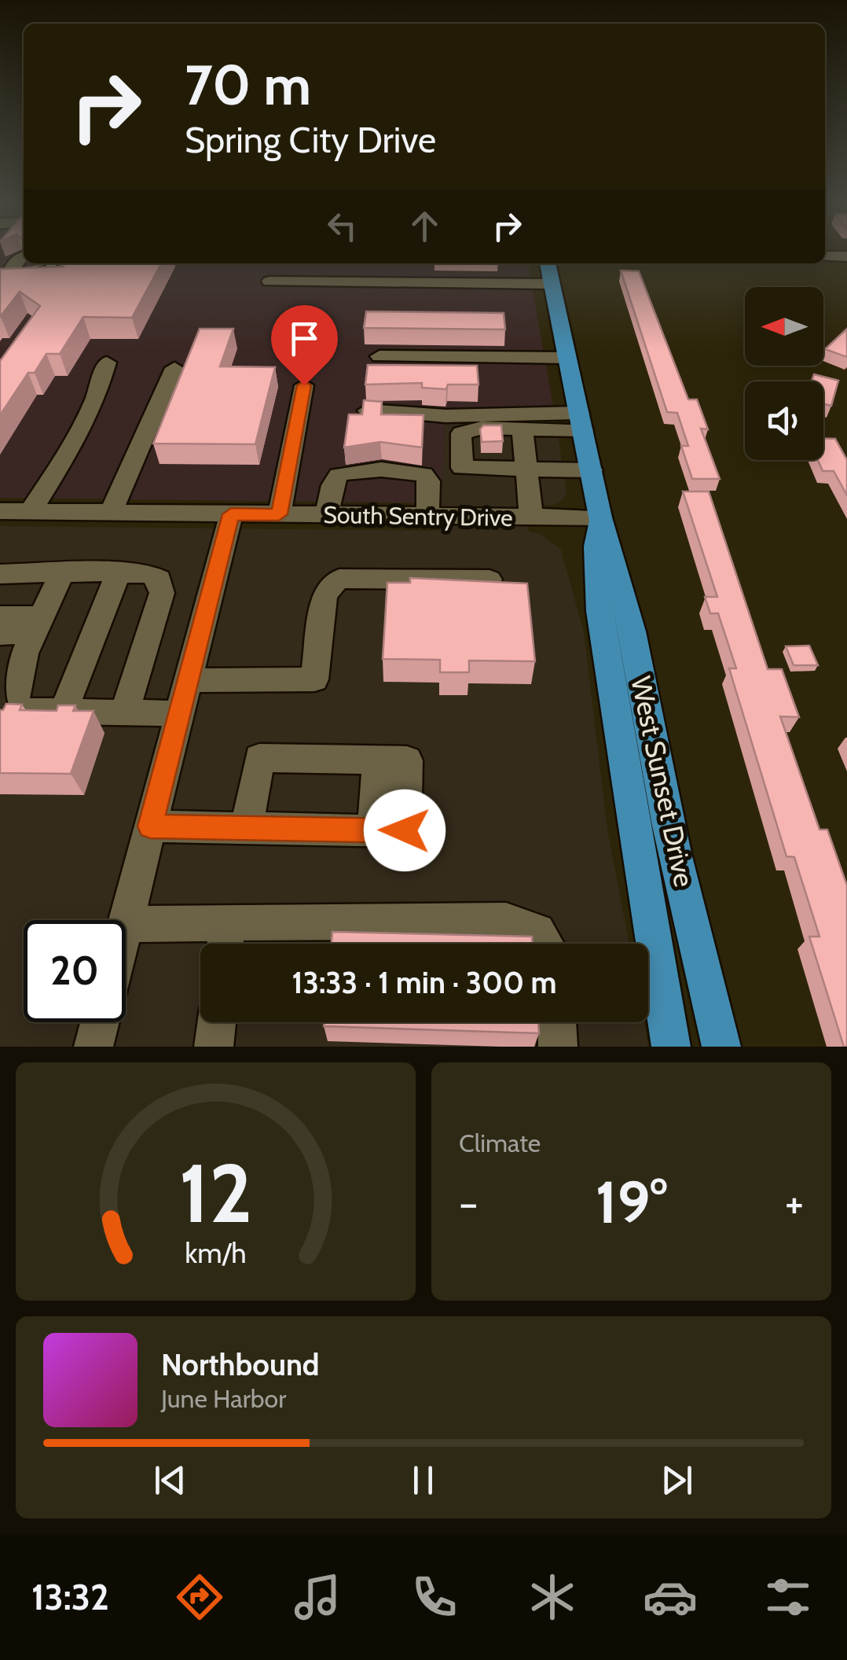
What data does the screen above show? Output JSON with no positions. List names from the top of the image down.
{
  "streets": {
    "main road": ["West Sunset Drive"],
    "street": ["South Sentry Drive"]
  },
  "crossings": [
    ["South Sentry Drive", "West Sunset Drive"]
  ],
  "north": "left",
  "page": {
    "turn": ["70 m", "Spring City Drive"],
    "limit": "20",
    "trip": "13:33 · 1 min · 300 m",
    "tile": "Climate",
    "heat": ["−", "19°", "+"],
    "song": ["Northbound", "June Harbor"],
    "tabs": "13:32",
    "gauge": ["12", "km/h"]
  }
}
